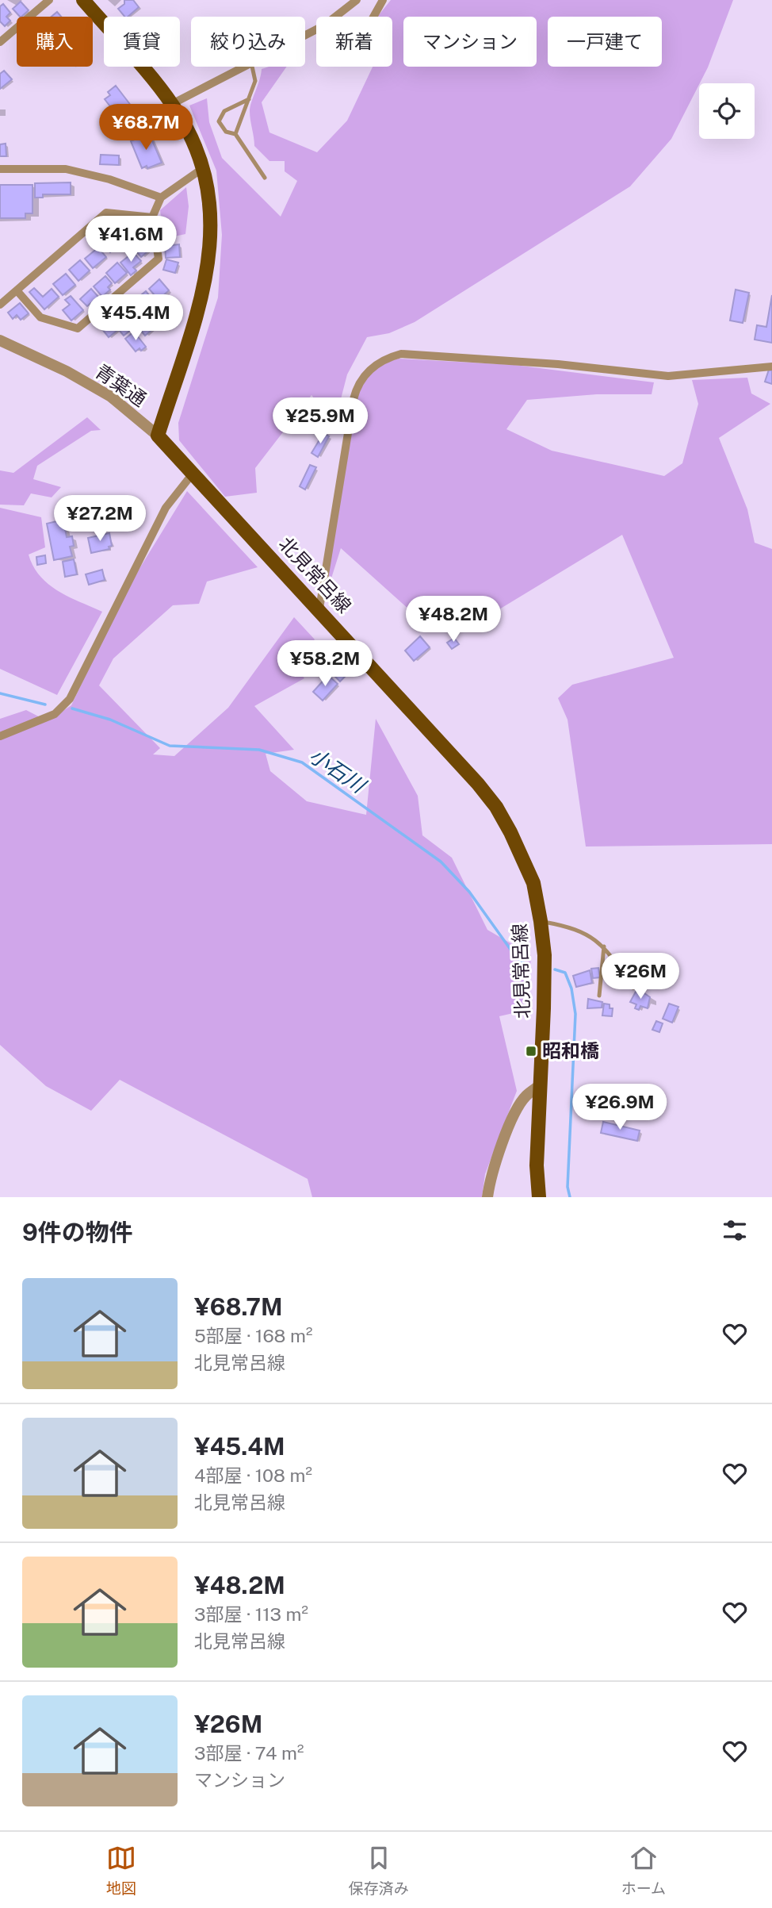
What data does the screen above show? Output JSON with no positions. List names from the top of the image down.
{
  "streets": {
    "main road": ["北見常呂線"],
    "street": ["青葉通"]
  },
  "crossings": [
    ["青葉通", "北見常呂線"]
  ],
  "water": ["小石川"],
  "places": {
    "transit": ["昭和橋"]
  },
  "page": {
    "chip": [
      "購入",
      "賃貸",
      "絞り込み",
      "新着",
      "マンション",
      "一戸建て"
    ],
    "price": [
      "¥68.7M",
      "¥41.6M",
      "¥45.4M",
      "¥25.9M",
      "¥27.2M",
      "¥48.2M",
      "¥58.2M",
      "¥26M",
      "¥26.9M"
    ],
    "heading": "9件の物件",
    "list": [
      {
        "name": "¥68.7M",
        "note": "5部屋 · 168 m² · 北見常呂線"
      },
      {
        "name": "¥45.4M",
        "note": "4部屋 · 108 m² · 北見常呂線"
      },
      {
        "name": "¥48.2M",
        "note": "3部屋 · 113 m² · 北見常呂線"
      },
      {
        "name": "¥26M",
        "note": "3部屋 · 74 m² · マンション"
      }
    ],
    "tabs": ["地図", "保存済み", "ホーム"]
  }
}
